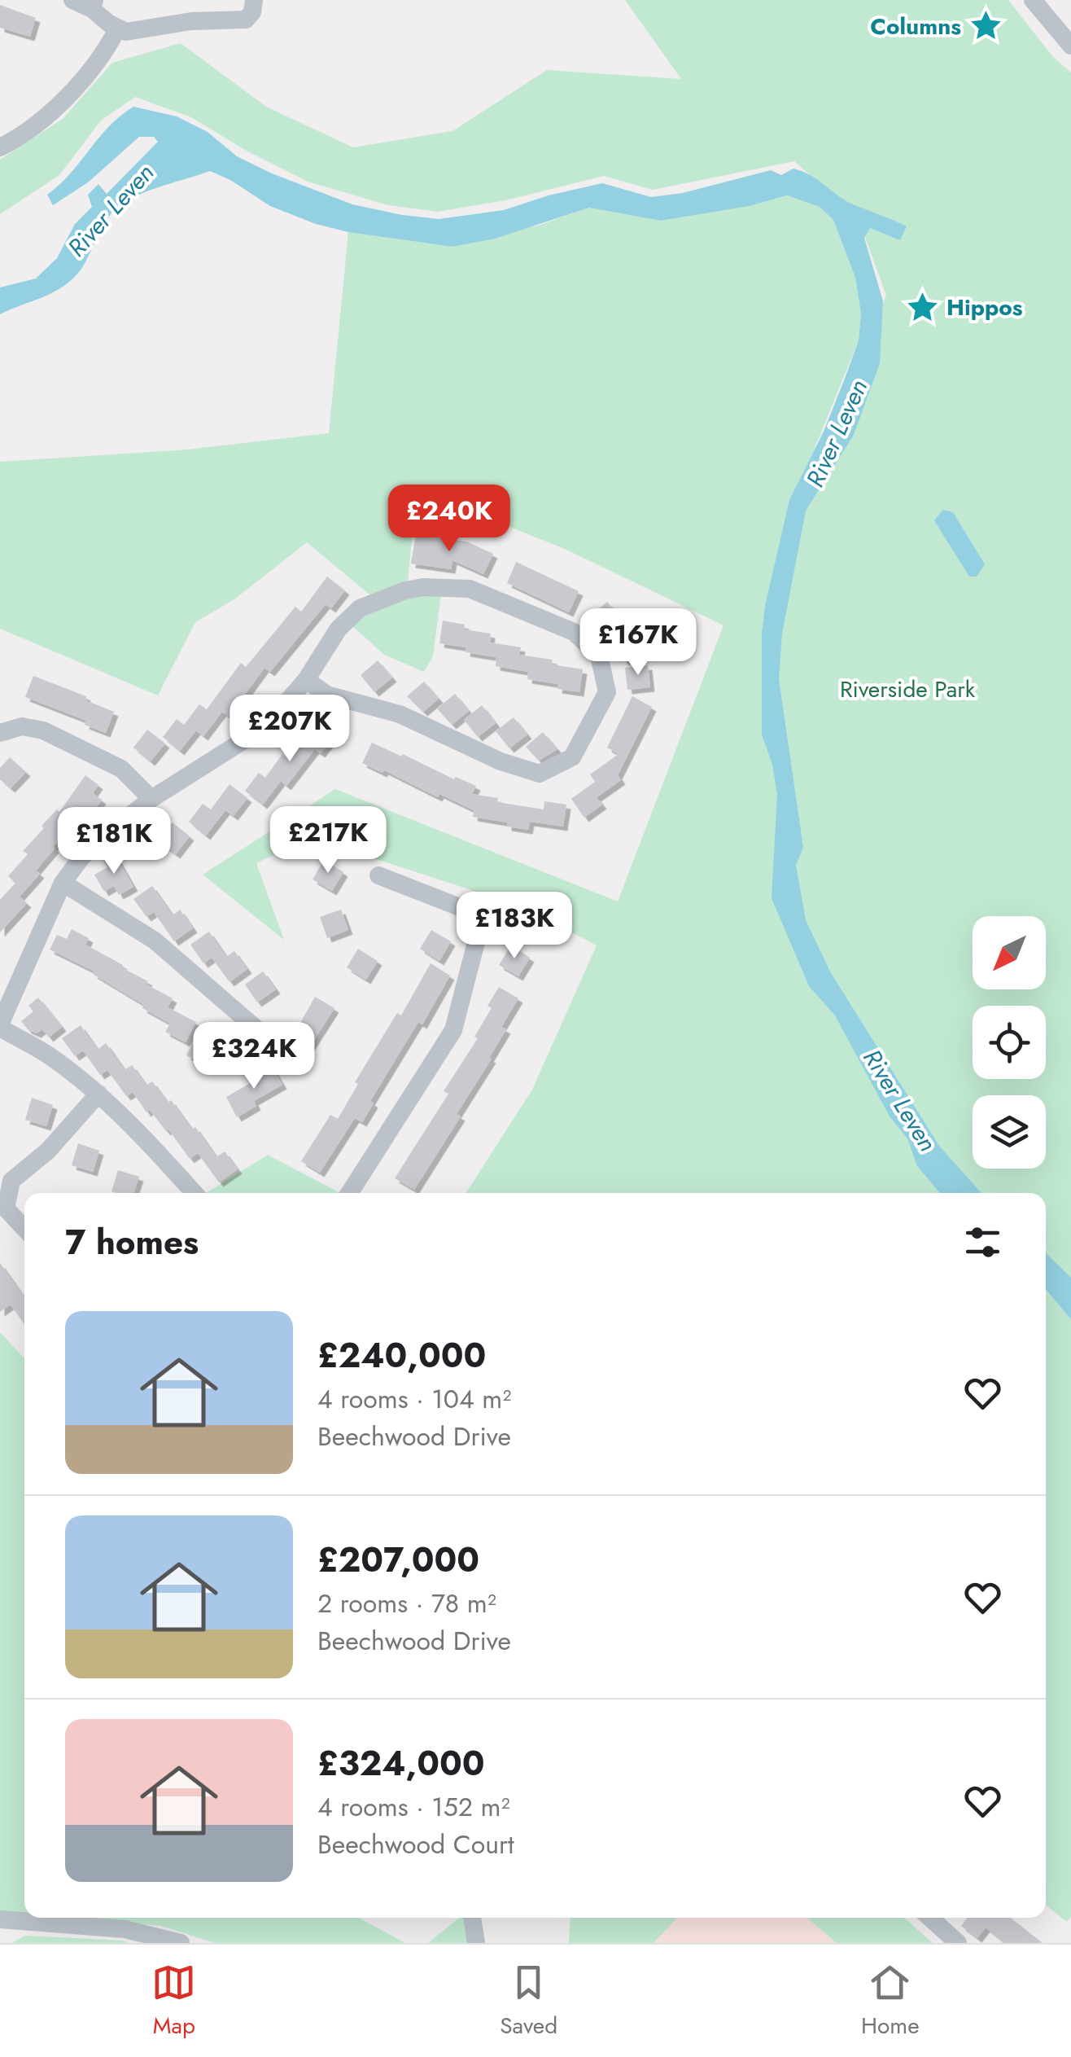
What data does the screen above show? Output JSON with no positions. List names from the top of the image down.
{
  "water": ["River Leven"],
  "parks": ["Riverside Park"],
  "places": {
    "place": ["Columns", "Hippos"]
  },
  "north": "bottom left",
  "page": {
    "price": [
      "£240K",
      "£167K",
      "£207K",
      "£217K",
      "£181K",
      "£183K",
      "£324K"
    ],
    "heading": "7 homes",
    "list": [
      {
        "name": "£240,000",
        "note": "4 rooms · 104 m² · Beechwood Drive"
      },
      {
        "name": "£207,000",
        "note": "2 rooms · 78 m² · Beechwood Drive"
      },
      {
        "name": "£324,000",
        "note": "4 rooms · 152 m² · Beechwood Court"
      }
    ],
    "tabs": ["Map", "Saved", "Home"]
  }
}
